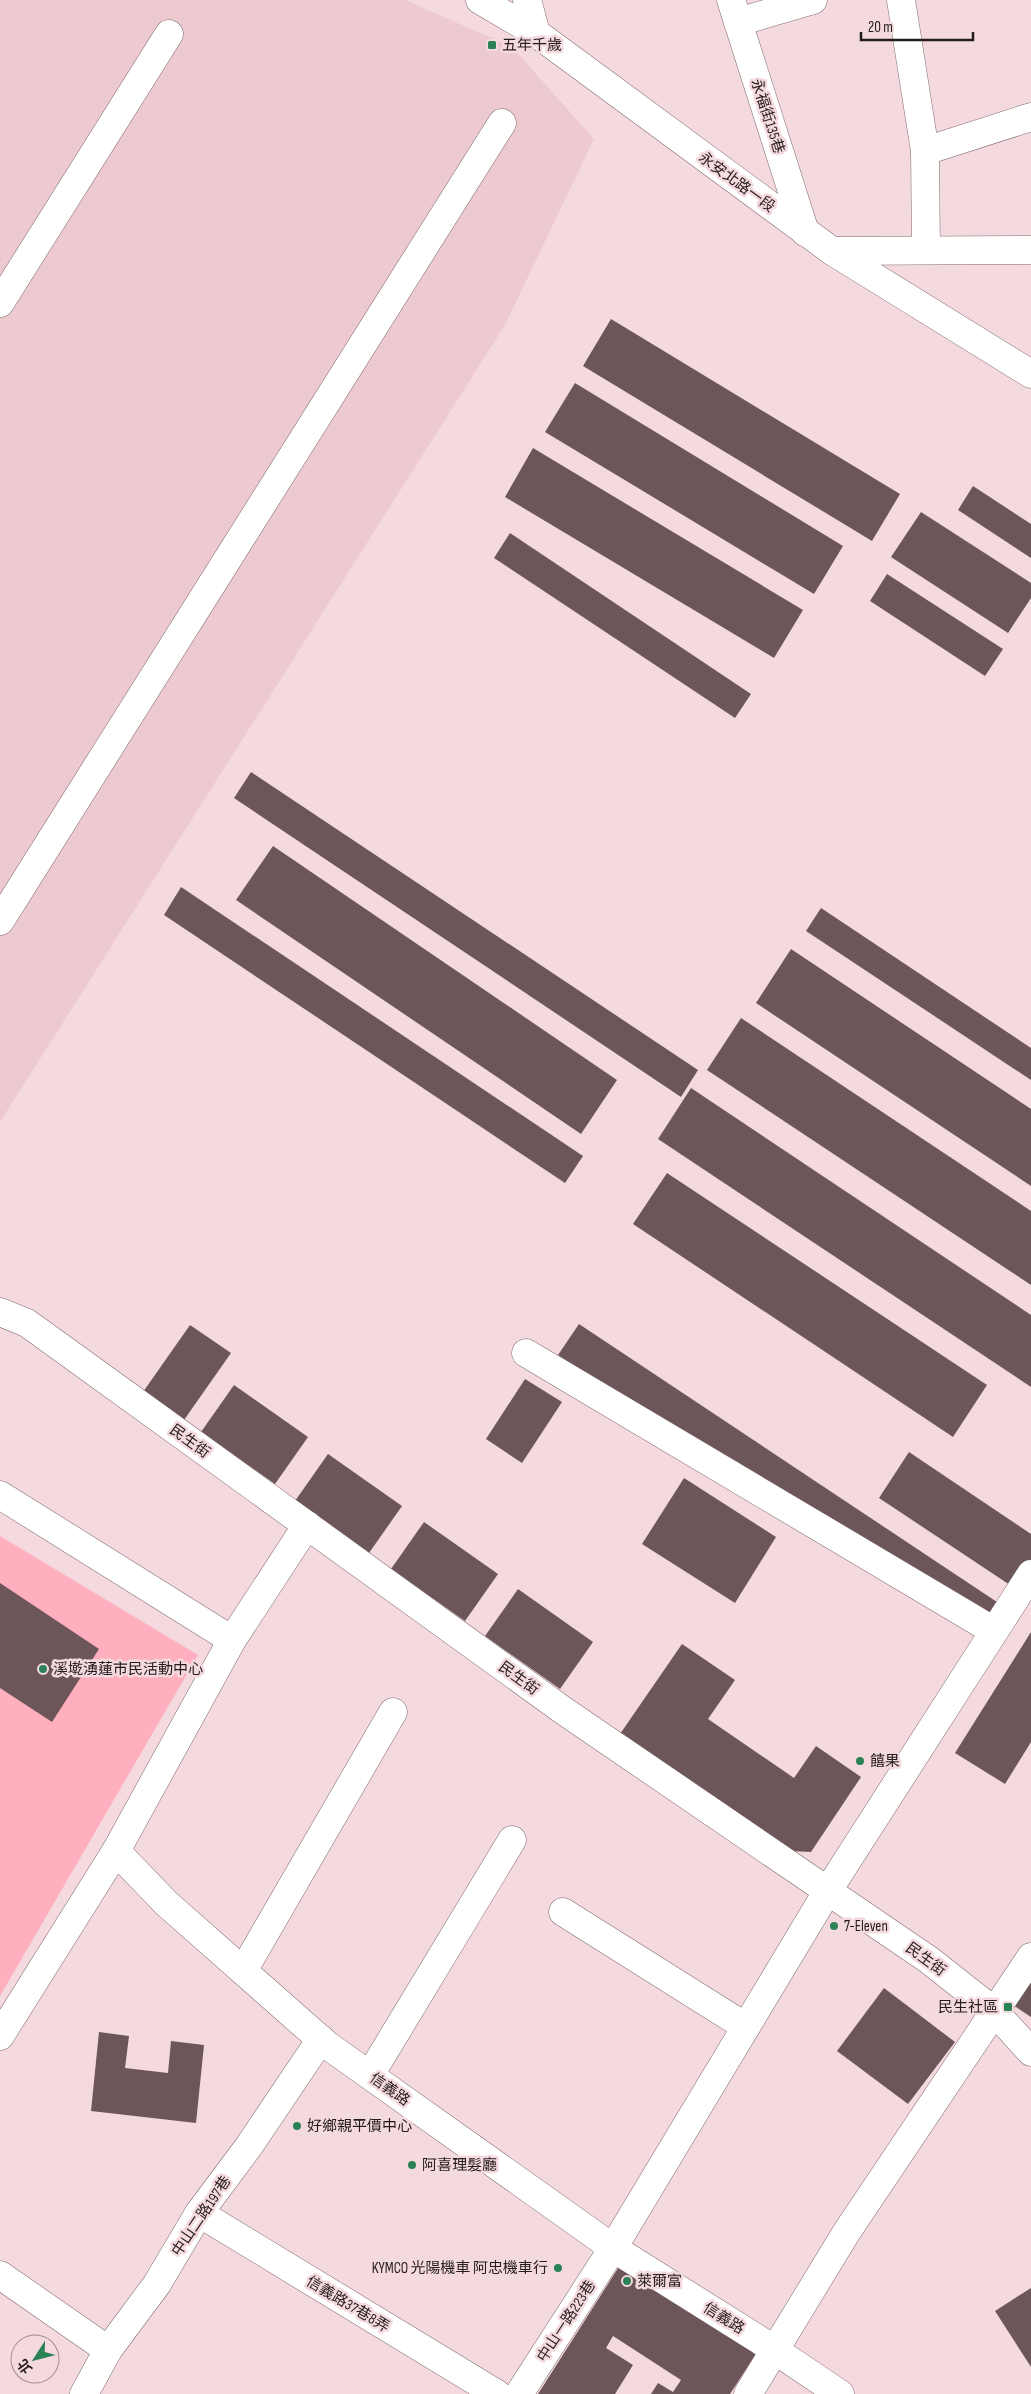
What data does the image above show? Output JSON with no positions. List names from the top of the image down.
{
  "streets": {
    "street": [
      "永福街135巷",
      "永安北路一段",
      "民生街",
      "信義路",
      "中山二路197巷",
      "信義路37巷8弄",
      "中山一路223巷"
    ]
  },
  "crossings": [
    ["永福街135巷", "永安北路一段"],
    ["民生街", "中山一路223巷"],
    ["信義路", "中山二路197巷"],
    ["信義路", "中山一路223巷"],
    ["中山二路197巷", "信義路37巷8弄"]
  ],
  "places": {
    "transit": ["五年千歲", "民生社區"],
    "other": [
      "溪墘湧蓮市民活動中心",
      "饎果",
      "7-Eleven",
      "好鄉親平價中心",
      "阿喜理髮廳",
      "KYMCO 光陽機車 阿忠機車行",
      "萊爾富"
    ]
  },
  "scale_bar": "20 m",
  "north": "bottom left"
}
